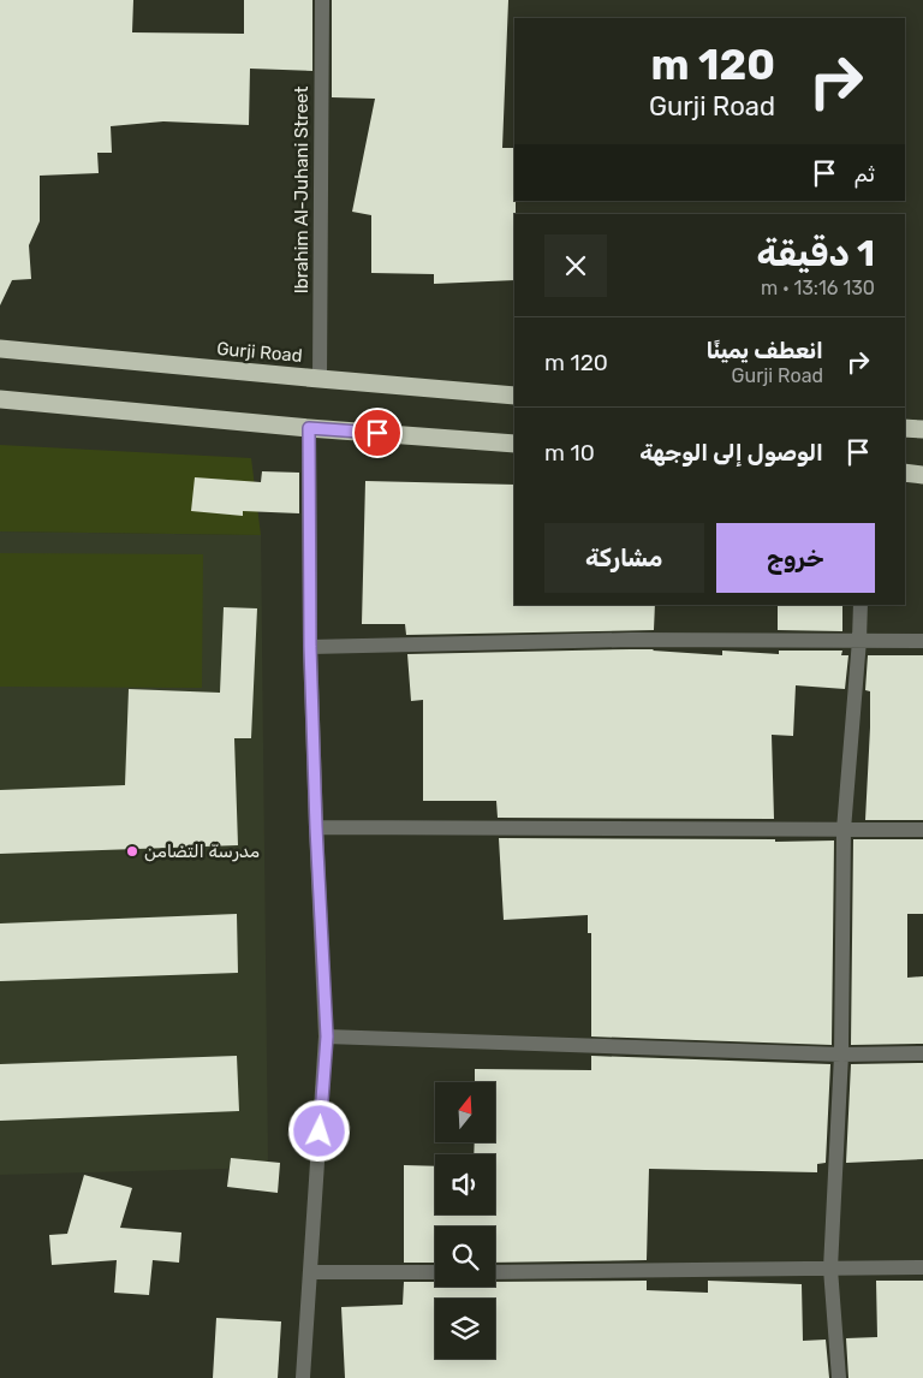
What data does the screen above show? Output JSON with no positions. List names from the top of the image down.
{
  "streets": {
    "highway": ["Gurji Road"],
    "street": ["Ibrahim Al-Juhani Street"]
  },
  "crossings": [
    ["Ibrahim Al-Juhani Street", "Gurji Road"]
  ],
  "places": ["مدرسة التضامن"],
  "north": "top",
  "page": {
    "turn": ["120 m", "Gurji Road"],
    "then": "ثم",
    "heading": ["1 دقيقة", "130 m · 13:16"],
    "list": [
      {
        "name": "انعطف يمينًا",
        "note": "Gurji Road",
        "value": "120 m"
      },
      {
        "name": "الوصول إلى الوجهة",
        "value": "10 m"
      }
    ],
    "buttons": ["خروج", "مشاركة"]
  }
}
